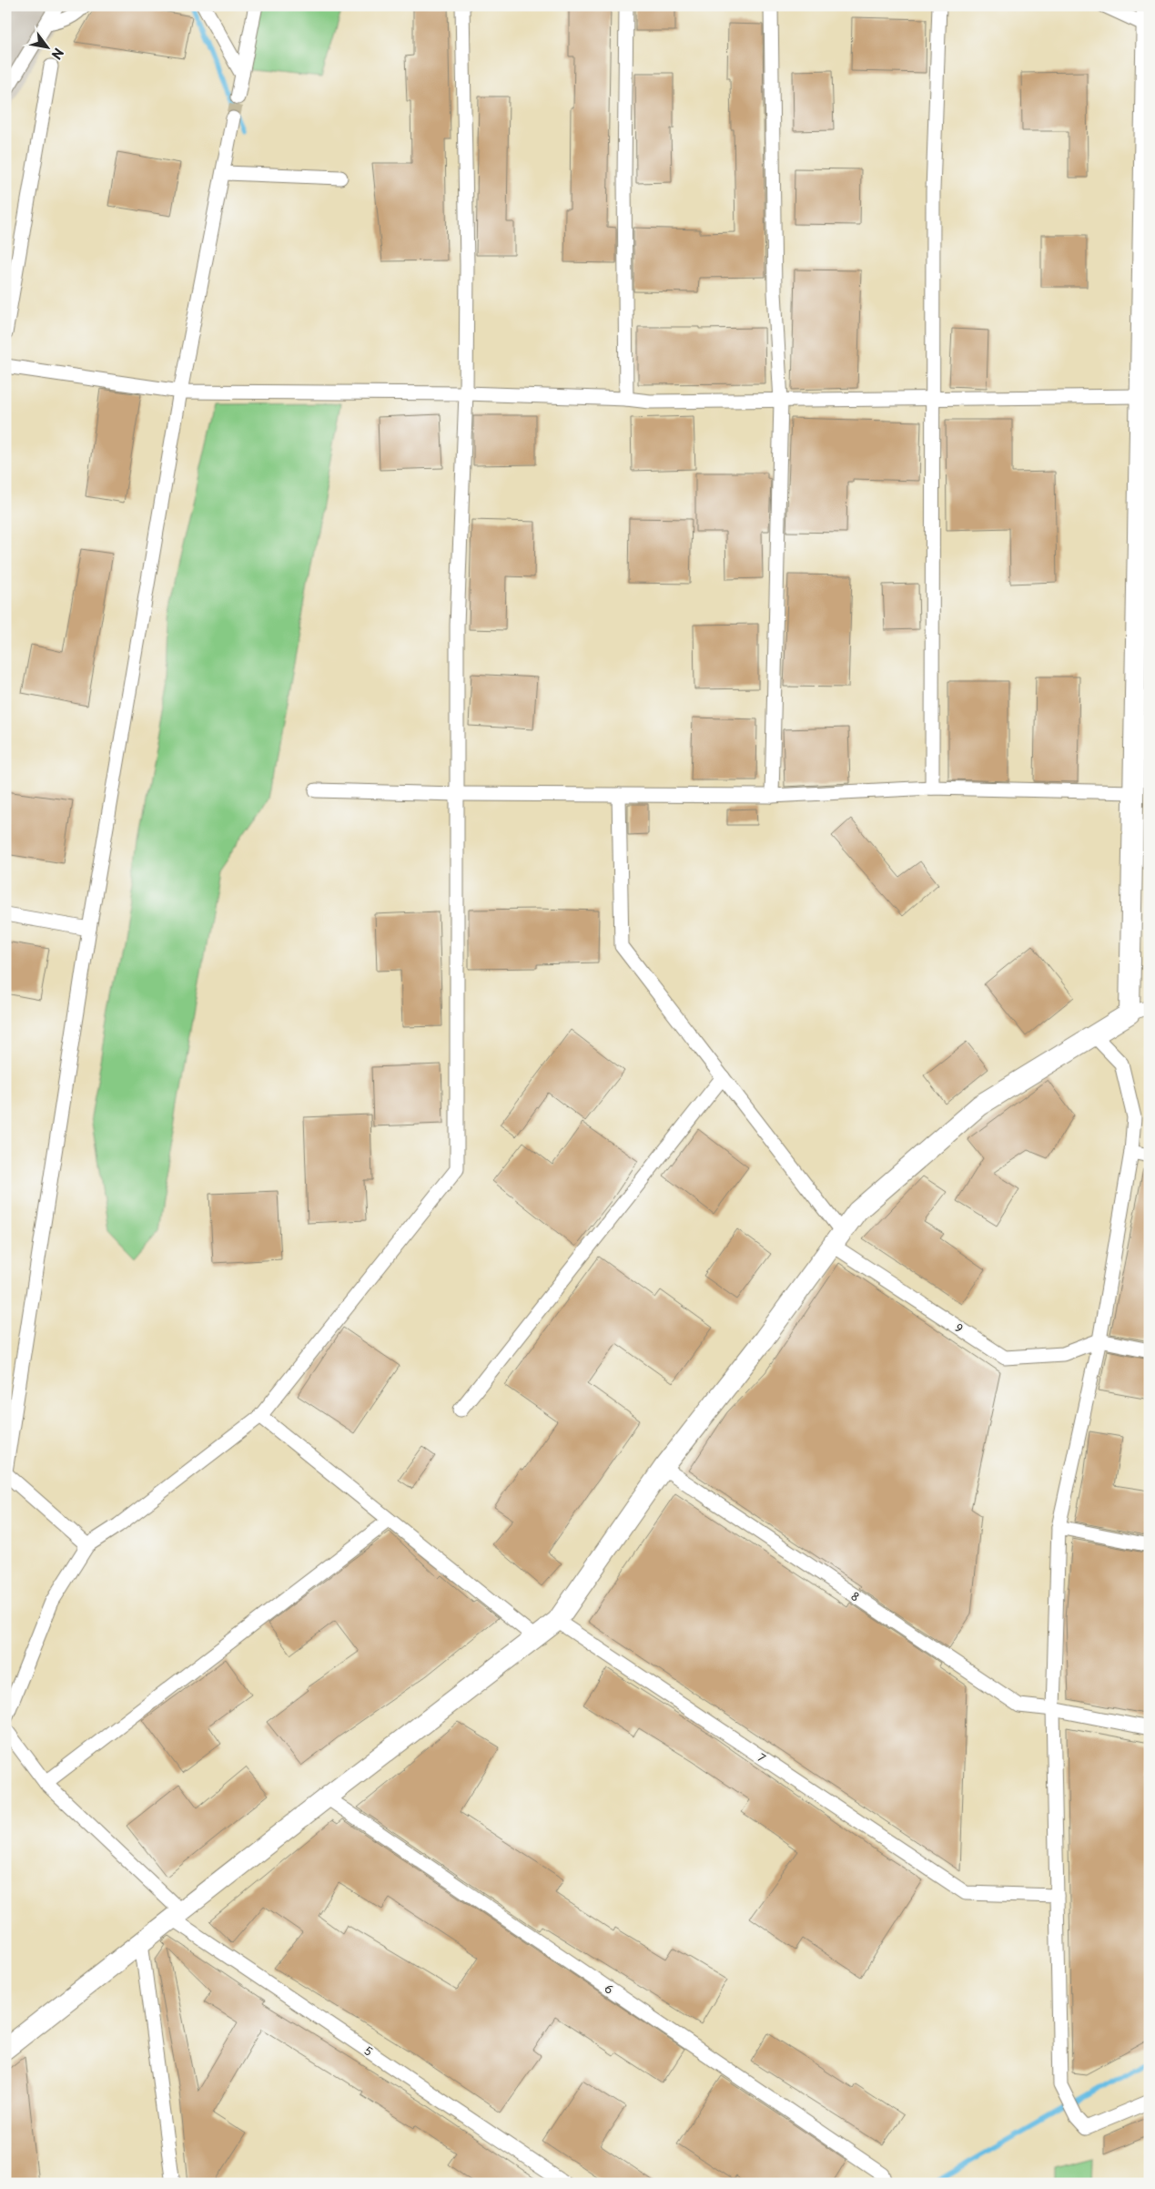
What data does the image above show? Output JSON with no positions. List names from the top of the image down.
{
  "streets": {
    "street": [
      "9",
      "8",
      "7",
      "6",
      "5"
    ]
  },
  "north": "bottom right"
}
